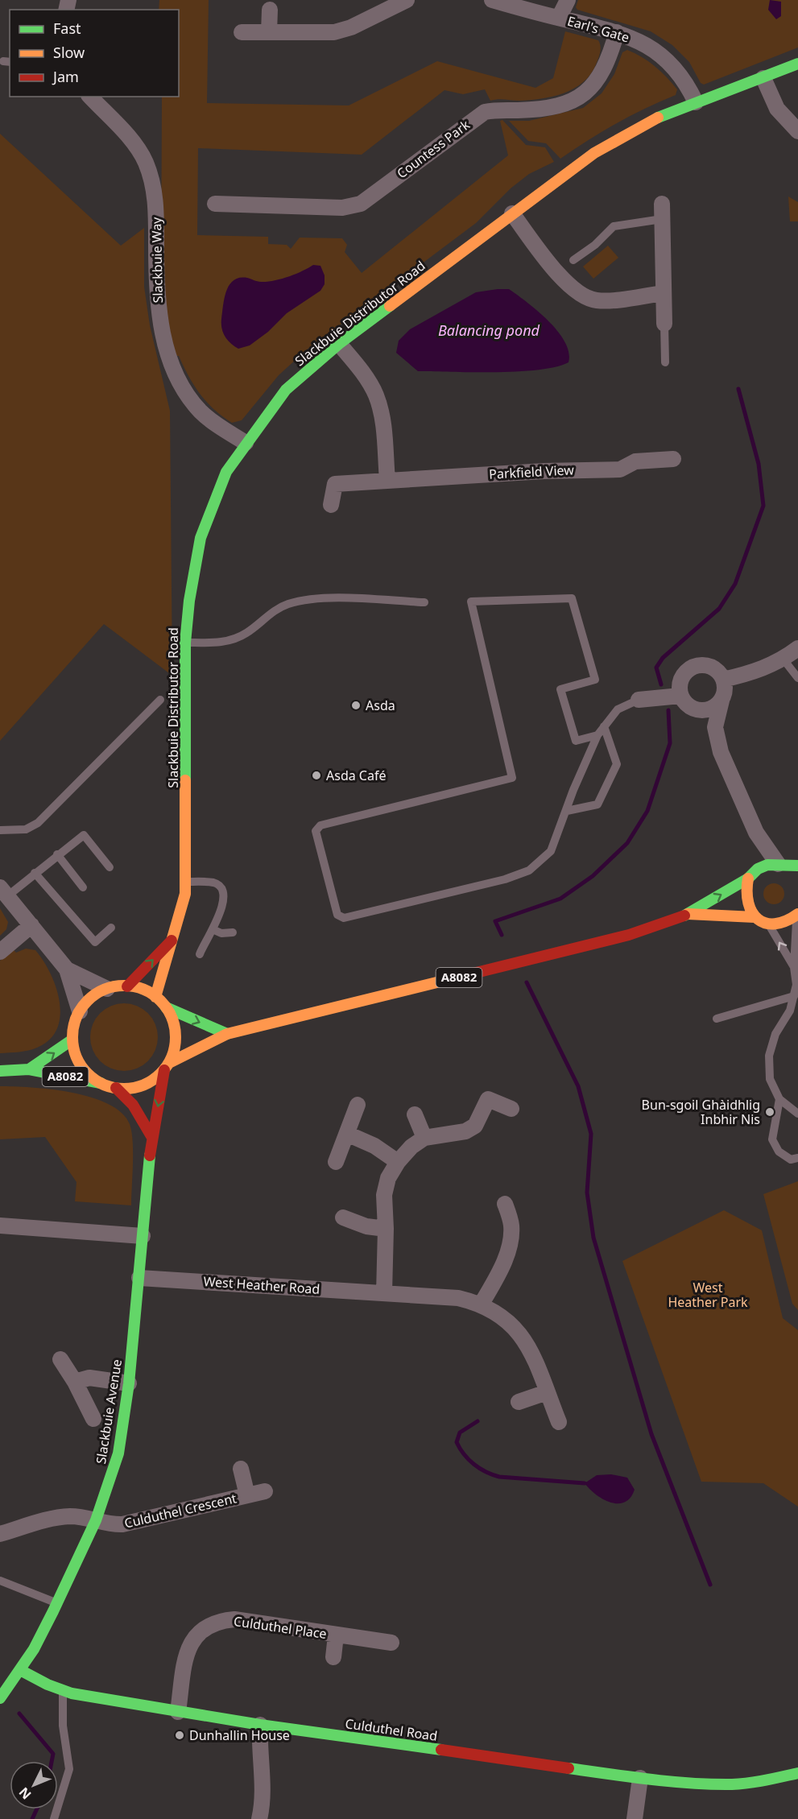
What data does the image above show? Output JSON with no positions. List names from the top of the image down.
{
  "streets": {
    "main road": [
      "Slackbuie Distributor Road",
      "A8082",
      "Slackbuie Avenue",
      "Culduthel Road"
    ],
    "street": [
      "Earl's Gate",
      "Countess Park",
      "Slackbuie Way",
      "Parkfield View",
      "West Heather Road",
      "Culduthel Crescent",
      "Culduthel Place"
    ]
  },
  "crossings": [
    ["Earl's Gate", "Countess Park"],
    ["Earl's Gate", "Slackbuie Distributor Road"],
    ["Slackbuie Way", "Slackbuie Distributor Road"],
    ["Slackbuie Distributor Road", "A8082"],
    ["Slackbuie Distributor Road", "Slackbuie Avenue"],
    ["A8082", "Slackbuie Avenue"],
    ["West Heather Road", "Slackbuie Avenue"],
    ["Slackbuie Avenue", "Culduthel Crescent"],
    ["Slackbuie Avenue", "Culduthel Road"],
    ["Culduthel Place", "Culduthel Road"]
  ],
  "water": ["Balancing pond"],
  "parks": ["West Heather Park"],
  "places": [
    "Asda",
    "Asda Café",
    "Bun-sgoil Ghàidhlig Inbhir Nis",
    "Dunhallin House"
  ],
  "legend": ["Fast", "Slow", "Jam"],
  "north": "bottom left"
}
